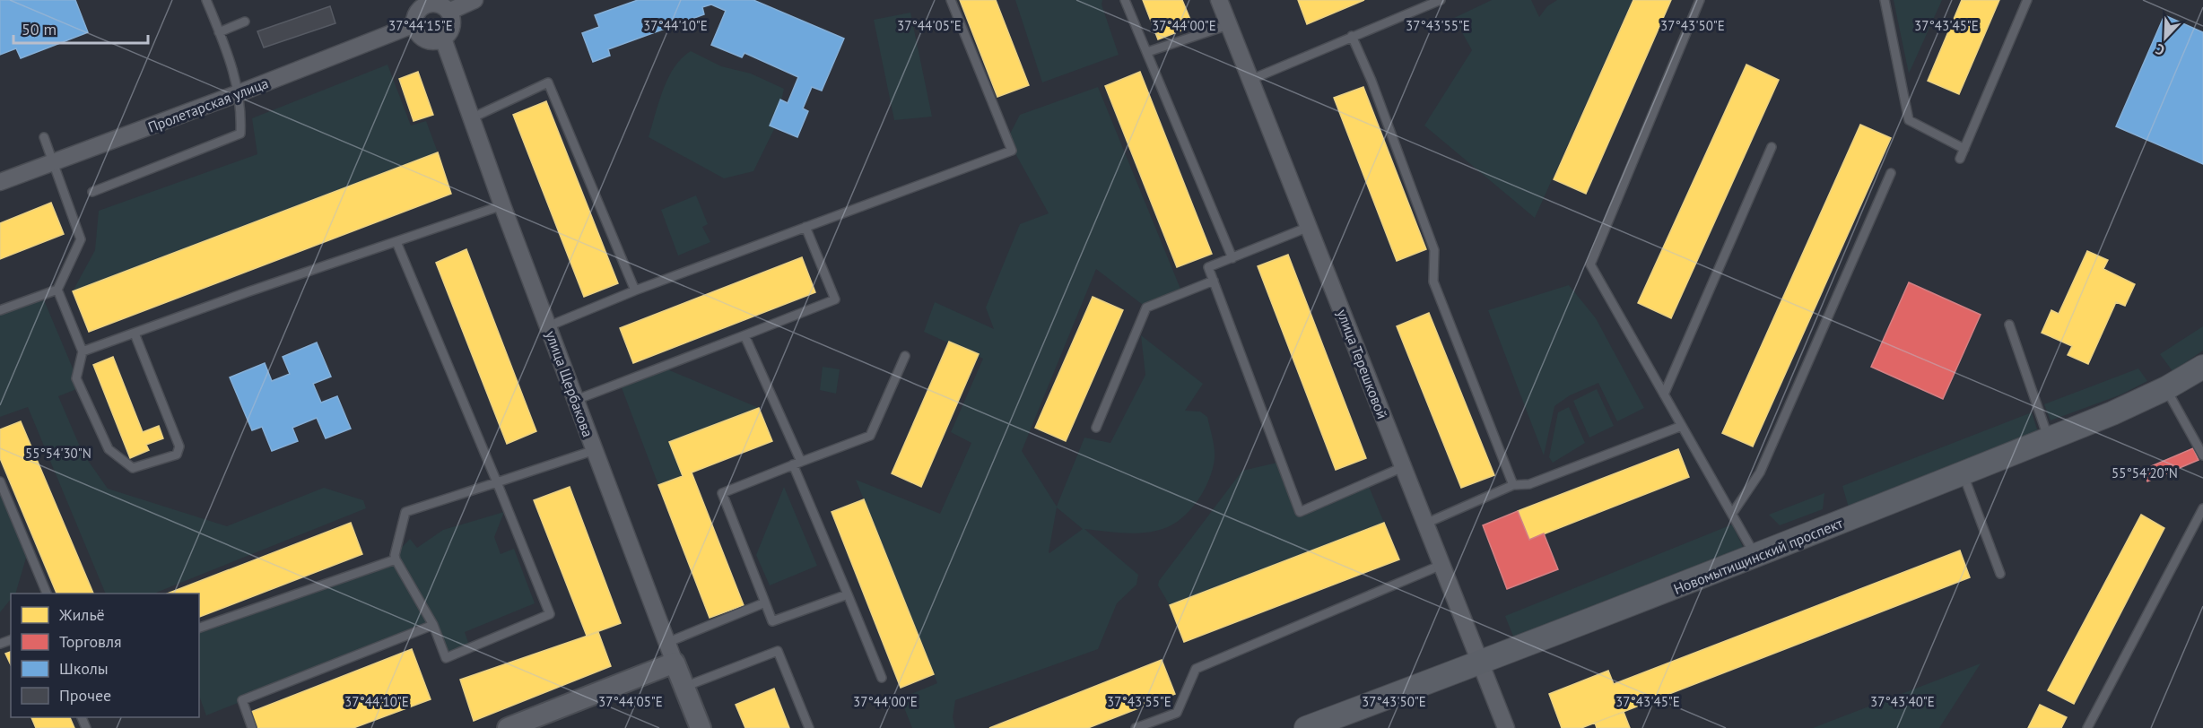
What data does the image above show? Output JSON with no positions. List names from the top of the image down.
{
  "streets": {
    "main road": ["Новомытищинский проспект"],
    "street": ["Пролетарская улица", "улица Терешковой", "улица Щербакова"]
  },
  "crossings": [
    ["Пролетарская улица", "улица Щербакова"],
    ["улица Терешковой", "Новомытищинский проспект"]
  ],
  "legend": [
    "Жильё",
    "Торговля",
    "Школы",
    "Прочее"
  ],
  "scale_bar": "50 m",
  "north": "bottom left",
  "coordinates": [
    "37°44'15\"E",
    "37°44'10\"E",
    "37°44'05\"E",
    "37°44'00\"E",
    "37°43'55\"E",
    "37°43'50\"E",
    "37°43'45\"E",
    "55°54'30\"N",
    "55°54'20\"N",
    "37°43'40\"E"
  ]
}
